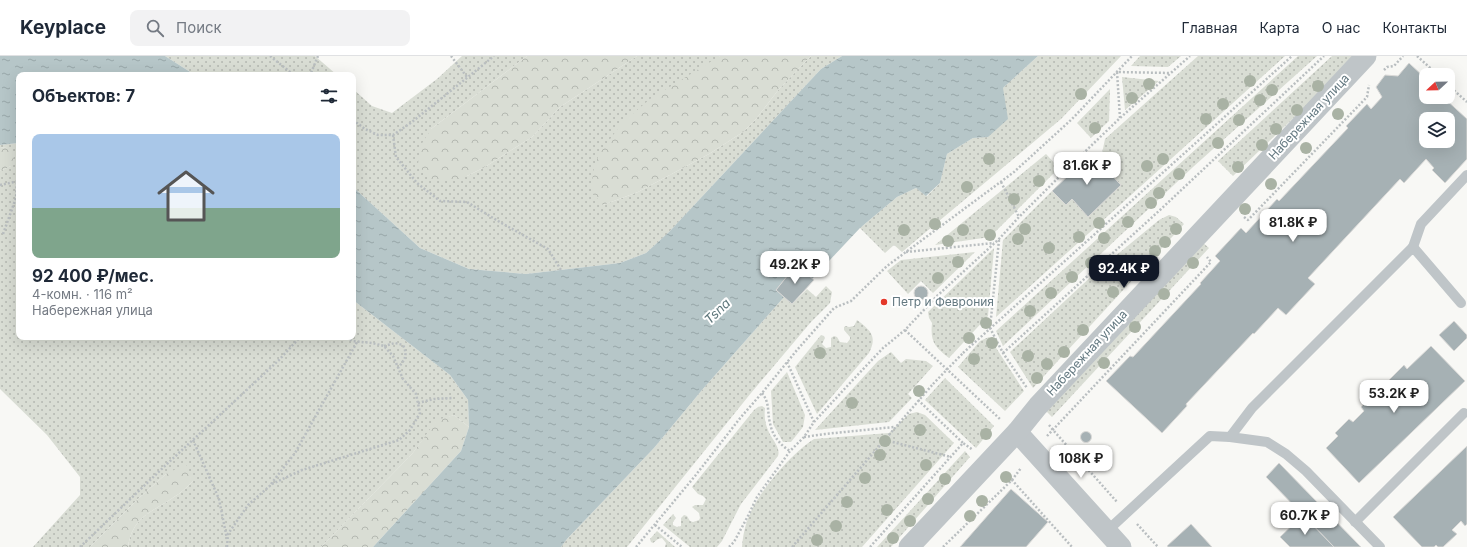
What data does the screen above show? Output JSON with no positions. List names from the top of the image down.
{
  "streets": {
    "street": ["Набережная улица"]
  },
  "water": ["Tsna"],
  "places": ["Петр и Феврония"],
  "north": "left",
  "page": {
    "header": "Keyplace",
    "search": "Поиск",
    "nav": [
      "Главная",
      "Карта",
      "О нас",
      "Контакты"
    ],
    "heading": "Объектов: 7",
    "list": [
      {
        "name": "92 400 ₽/мес.",
        "note": "4-комн. · 116 m² · Набережная улица"
      }
    ],
    "price": [
      "81.6K ₽",
      "81.8K ₽",
      "49.2K ₽",
      "92.4K ₽",
      "53.2K ₽",
      "108K ₽",
      "60.7K ₽"
    ]
  }
}
